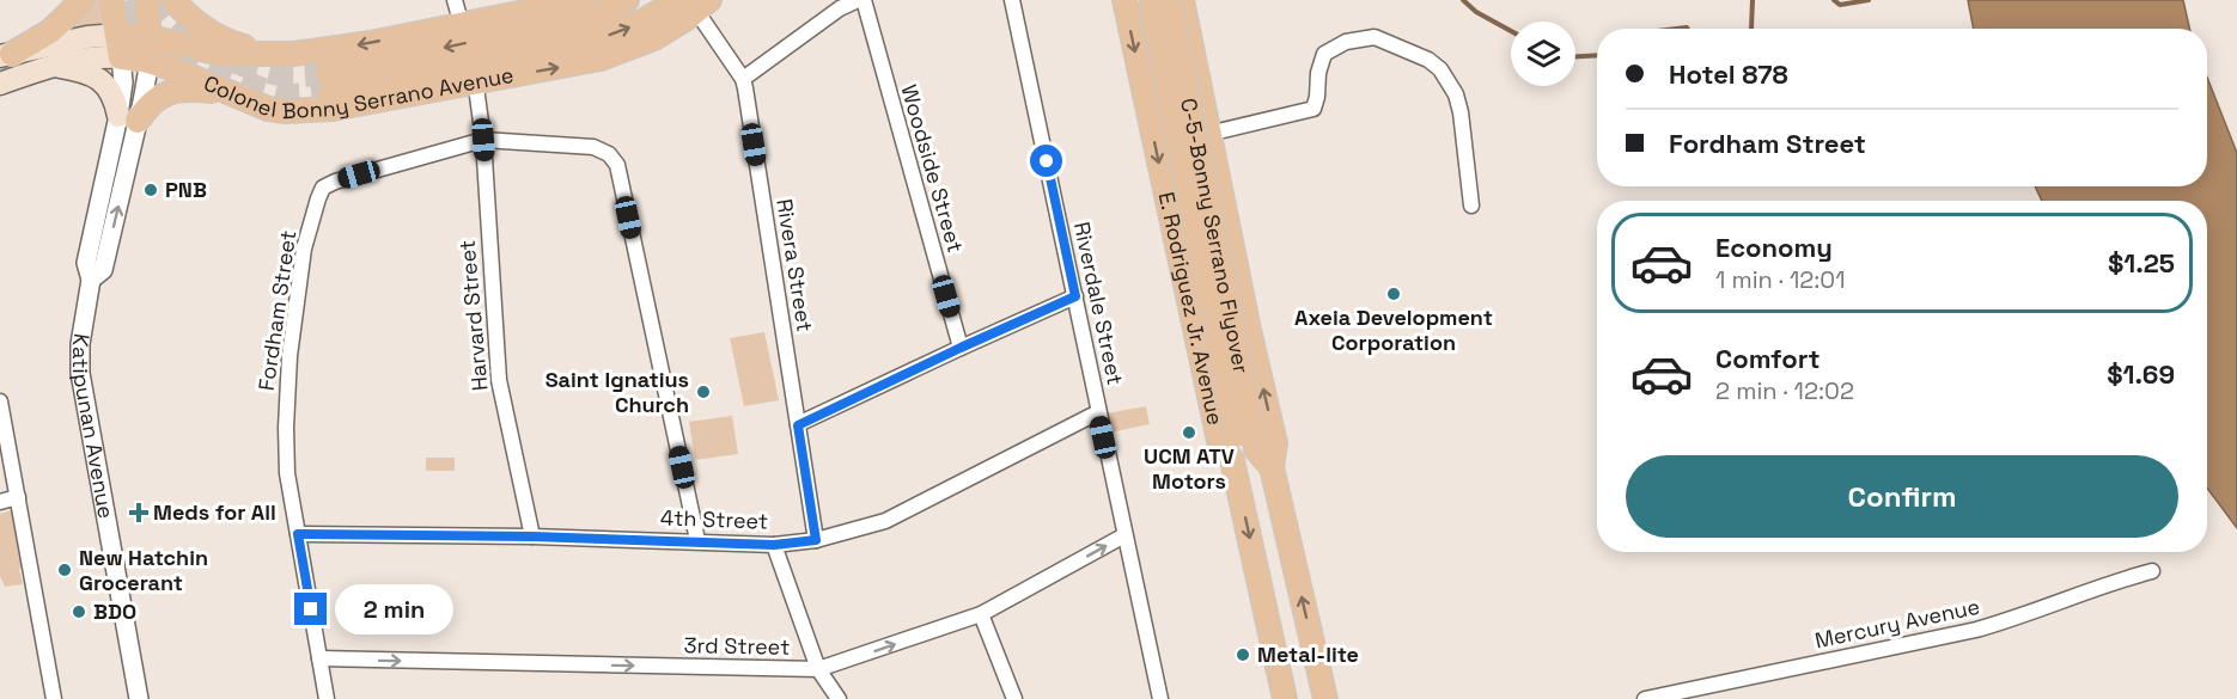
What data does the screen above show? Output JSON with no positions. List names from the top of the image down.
{
  "streets": {
    "main road": [
      "Colonel Bonny Serrano Avenue",
      "C-5-Bonny Serrano Flyover",
      "E. Rodriguez Jr. Avenue",
      "Katipunan Avenue"
    ],
    "street": [
      "Woodside Street",
      "Rivera Street",
      "Riverdale Street",
      "Fordham Street",
      "Harvard Street",
      "4th Street",
      "Mercury Avenue",
      "3rd Street"
    ]
  },
  "crossings": [
    ["Colonel Bonny Serrano Avenue", "Rivera Street"],
    ["Colonel Bonny Serrano Avenue", "Katipunan Avenue"],
    ["C-5-Bonny Serrano Flyover", "E. Rodriguez Jr. Avenue"],
    ["Rivera Street", "4th Street"],
    ["Riverdale Street", "4th Street"],
    ["Riverdale Street", "3rd Street"],
    ["Fordham Street", "Harvard Street"],
    ["Fordham Street", "4th Street"],
    ["Fordham Street", "3rd Street"],
    ["Harvard Street", "4th Street"]
  ],
  "one_way": ["3rd Street"],
  "places": {
    "other": [
      "PNB",
      "Axeia Development Corporation",
      "Saint Ignatius Church",
      "UCM ATV Motors",
      "New Hatchin Grocerant",
      "BDO",
      "Metal-lite"
    ],
    "health": ["Meds for All"]
  },
  "page": {
    "banner": ["Hotel 878", "Fordham Street"],
    "list": [
      {
        "name": "Economy",
        "note": "1 min · 12:01",
        "value": "$1.25"
      },
      {
        "name": "Comfort",
        "note": "2 min · 12:02",
        "value": "$1.69"
      }
    ],
    "buttons": "Confirm",
    "bubble": "2 min"
  }
}
